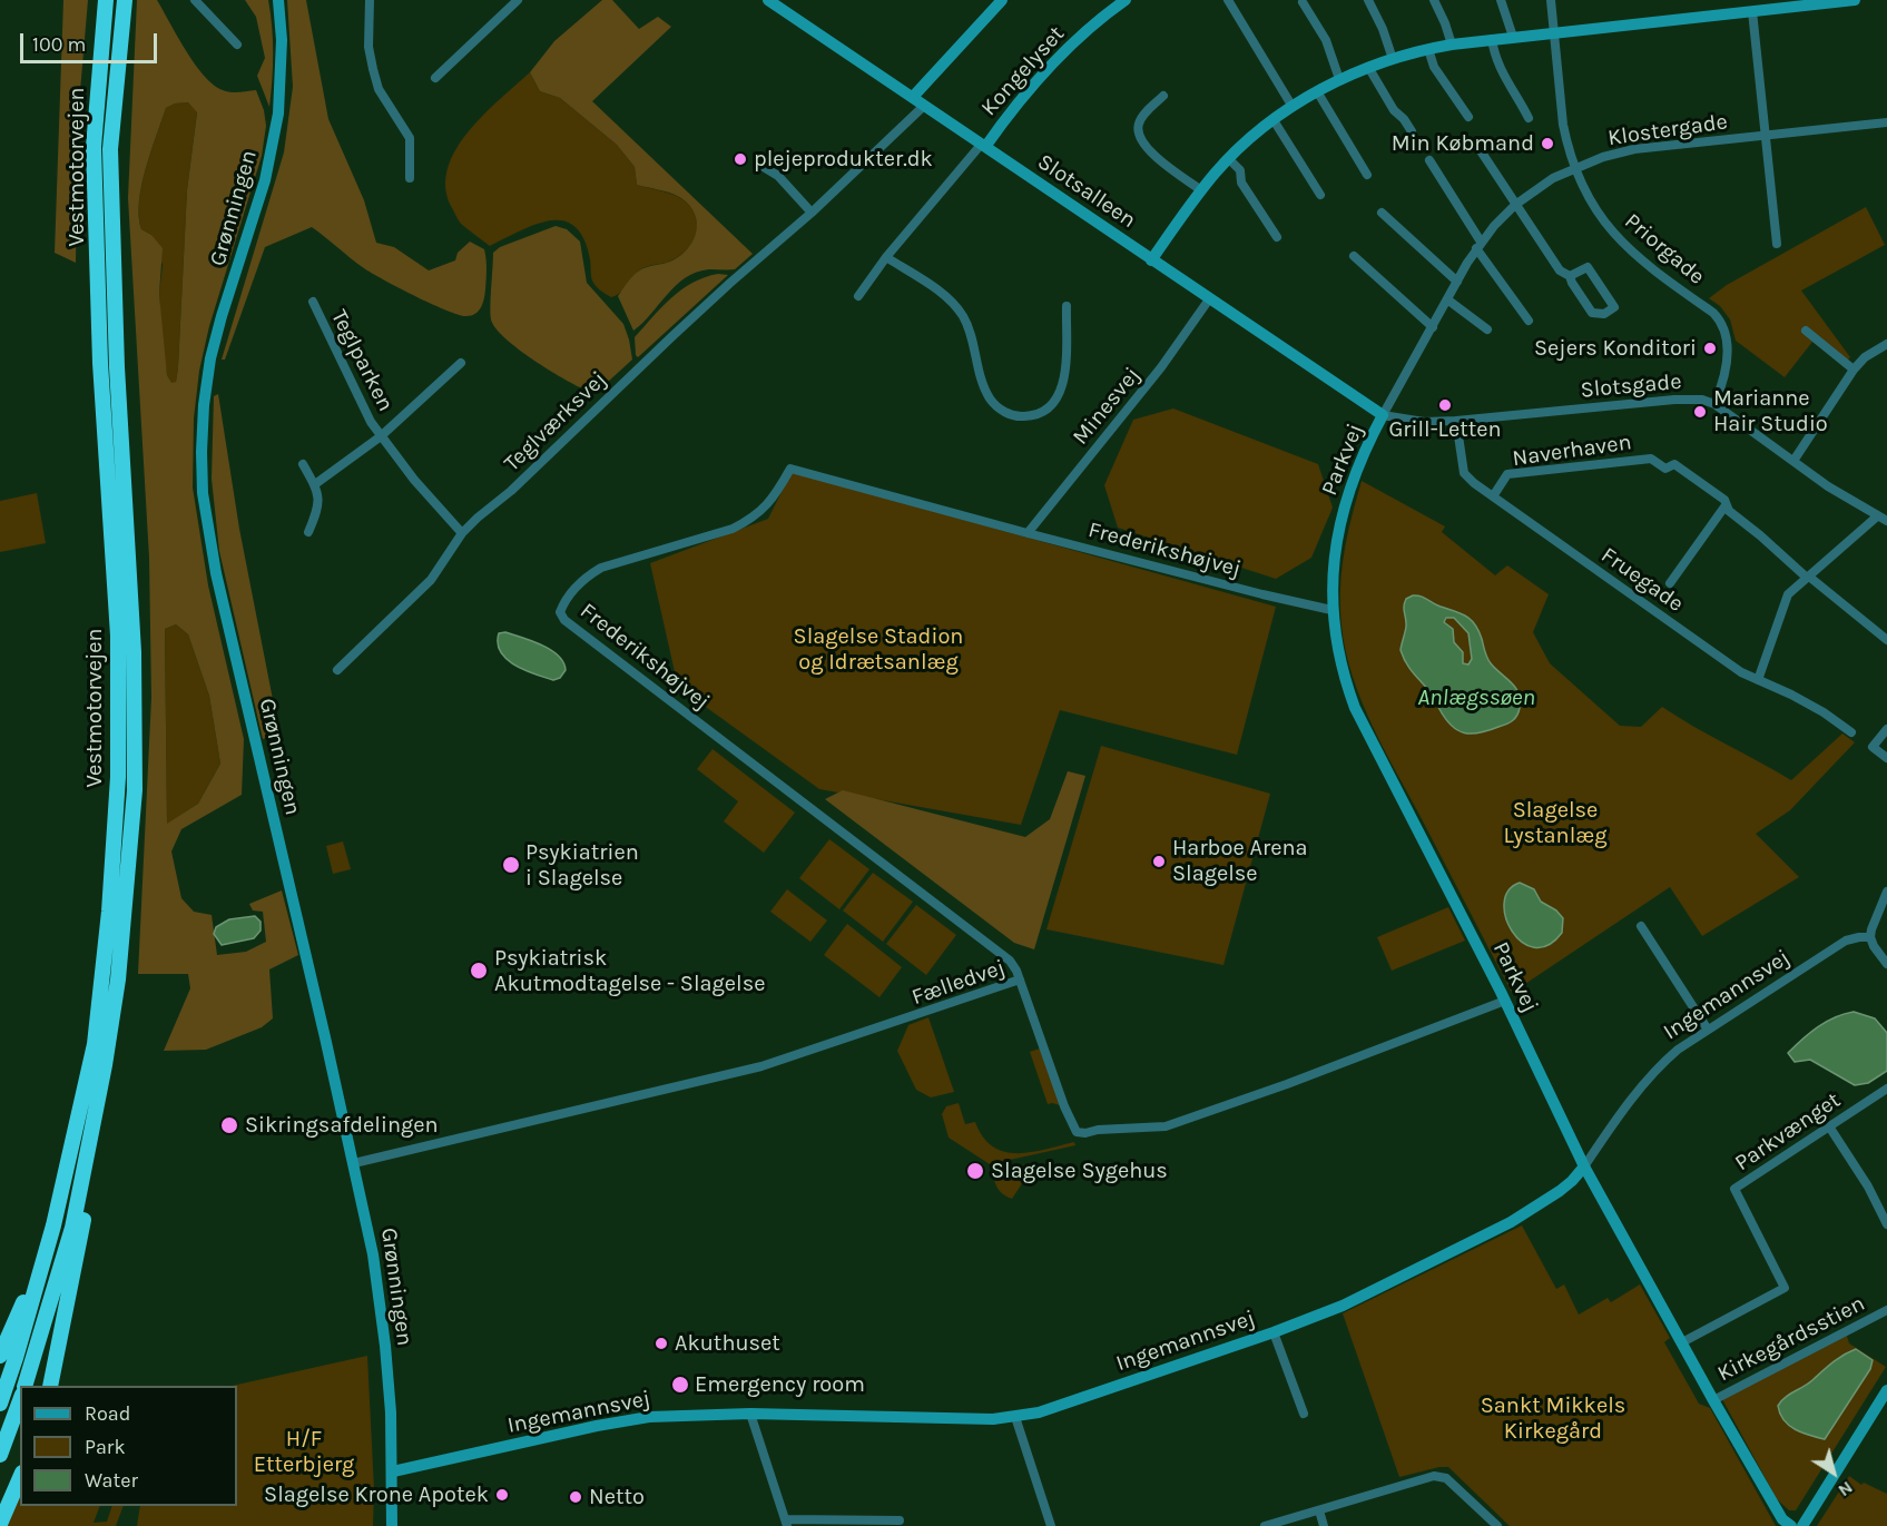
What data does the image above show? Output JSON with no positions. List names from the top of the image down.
{
  "streets": {
    "highway": ["Vestmotorvejen"],
    "street": [
      "Kongelyset",
      "Klostergade",
      "Slotsalleen",
      "Grønningen",
      "Priorgade",
      "Teglparken",
      "Slotsgade",
      "Minesvej",
      "Teglværksvej",
      "Naverhaven",
      "Parkvej",
      "Frederikshøjvej",
      "Fruegade",
      "Fælledvej",
      "Ingemannsvej",
      "Parkvænget",
      "Kirkegårdsstien"
    ]
  },
  "crossings": [
    ["Kongelyset", "Slotsalleen"],
    ["Klostergade", "Slotsalleen"],
    ["Klostergade", "Priorgade"],
    ["Klostergade", "Slotsgade"],
    ["Klostergade", "Parkvej"],
    ["Slotsalleen", "Slotsgade"],
    ["Slotsalleen", "Minesvej"],
    ["Slotsalleen", "Teglværksvej"],
    ["Slotsalleen", "Parkvej"],
    ["Grønningen", "Fælledvej"],
    ["Grønningen", "Ingemannsvej"],
    ["Priorgade", "Slotsgade"],
    ["Teglparken", "Teglværksvej"],
    ["Slotsgade", "Parkvej"],
    ["Slotsgade", "Fruegade"],
    ["Minesvej", "Frederikshøjvej"],
    ["Naverhaven", "Fruegade"],
    ["Parkvej", "Frederikshøjvej"],
    ["Parkvej", "Fælledvej"],
    ["Parkvej", "Ingemannsvej"],
    ["Parkvej", "Parkvænget"],
    ["Parkvej", "Kirkegårdsstien"],
    ["Frederikshøjvej", "Fælledvej"]
  ],
  "water": ["Anlægssøen"],
  "parks": [
    "Slagelse Stadion og Idrætsanlæg",
    "Slagelse Lystanlæg",
    "Sankt Mikkels Kirkegård",
    "H/F Etterbjerg"
  ],
  "places": [
    "Min Købmand",
    "plejeprodukter.dk",
    "Sejers Konditori",
    "Grill-Letten",
    "Marianne Hair Studio",
    "Harboe Arena Slagelse",
    "Psykiatrien i Slagelse",
    "Psykiatrisk Akutmodtagelse - Slagelse",
    "Sikringsafdelingen",
    "Slagelse Sygehus",
    "Akuthuset",
    "Emergency room",
    "Slagelse Krone Apotek",
    "Netto"
  ],
  "legend": ["Road", "Park", "Water"],
  "scale_bar": "100 m",
  "north": "bottom right"
}
